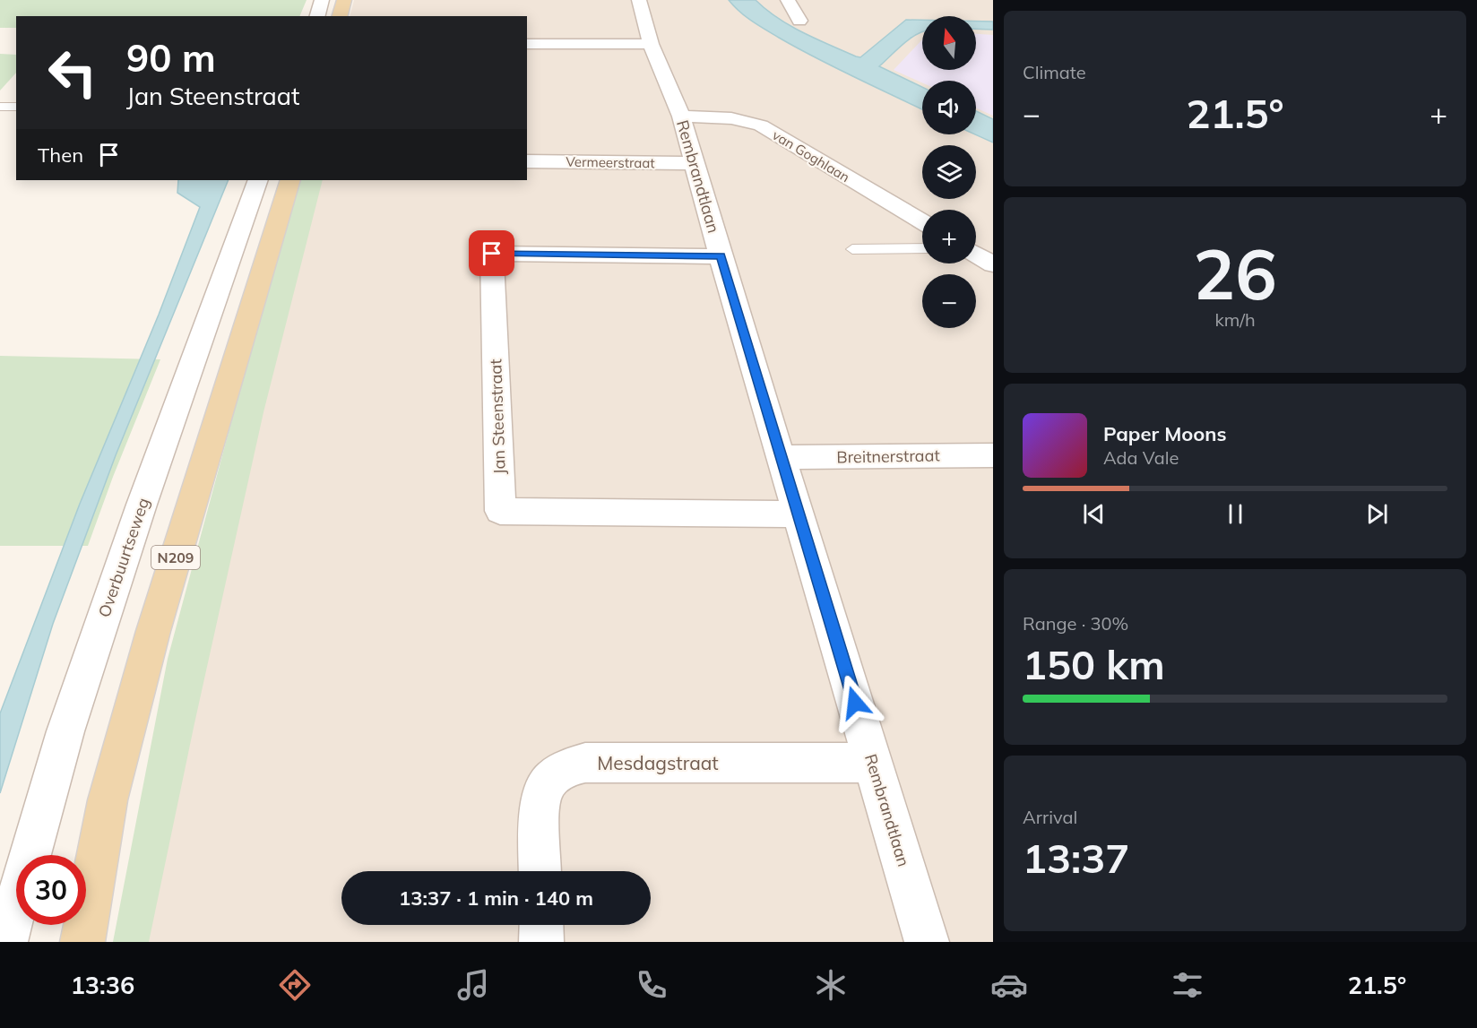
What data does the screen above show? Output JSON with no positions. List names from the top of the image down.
{
  "streets": {
    "main road": ["N209"],
    "street": [
      "van Goghlaan",
      "Vermeerstraat",
      "Rembrandtlaan",
      "Jan Steenstraat",
      "Breitnerstraat",
      "Overbuurtseweg",
      "Mesdagstraat"
    ]
  },
  "crossings": [
    ["van Goghlaan", "Rembrandtlaan"],
    ["Vermeerstraat", "Rembrandtlaan"],
    ["Rembrandtlaan", "Jan Steenstraat"],
    ["Rembrandtlaan", "Breitnerstraat"],
    ["Rembrandtlaan", "Mesdagstraat"]
  ],
  "north": "top",
  "page": {
    "tile": [
      "Climate",
      ["26", "km/h"],
      ["Range · 30%", "150 km"],
      ["Arrival", "13:37"]
    ],
    "map_buttons": ["+", "−"],
    "turn": ["90 m", "Jan Steenstraat"],
    "heat": ["−", "21.5°", "+"],
    "then": "Then",
    "song": ["Paper Moons", "Ada Vale"],
    "limit": "30",
    "trip": "13:37 · 1 min · 140 m",
    "tabs": ["13:36", "21.5°"]
  }
}
